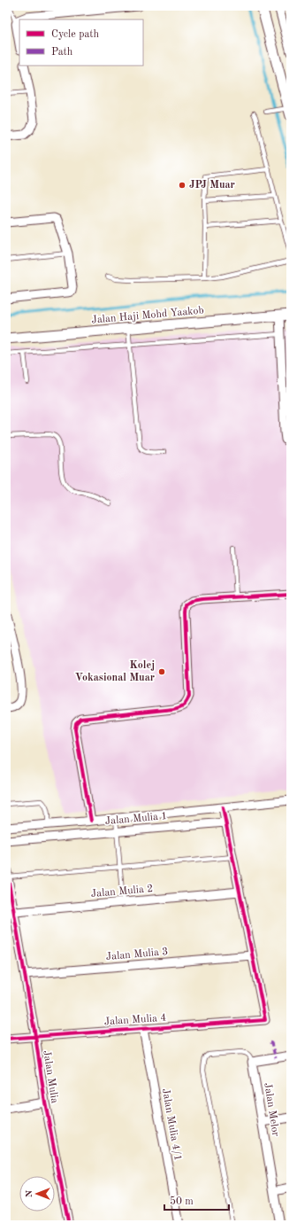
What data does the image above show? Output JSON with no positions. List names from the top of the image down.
{
  "streets": {
    "street": [
      "Jalan Haji Mohd Yaakob",
      "Jalan Mulia 1",
      "Jalan Mulia 2",
      "Jalan Mulia 3",
      "Jalan Mulia 4",
      "Jalan Mulia",
      "Jalan Melor",
      "Jalan Mulia 4/1"
    ]
  },
  "crossings": [
    ["Jalan Mulia 2", "Jalan Mulia"],
    ["Jalan Mulia 3", "Jalan Mulia 4"],
    ["Jalan Mulia 3", "Jalan Mulia"],
    ["Jalan Mulia 4", "Jalan Mulia"],
    ["Jalan Mulia 4", "Jalan Mulia 4/1"]
  ],
  "places": ["JPJ Muar", "Kolej Vokasional Muar"],
  "legend": ["Cycle path", "Path"],
  "scale_bar": "50 m",
  "north": "left"
}
